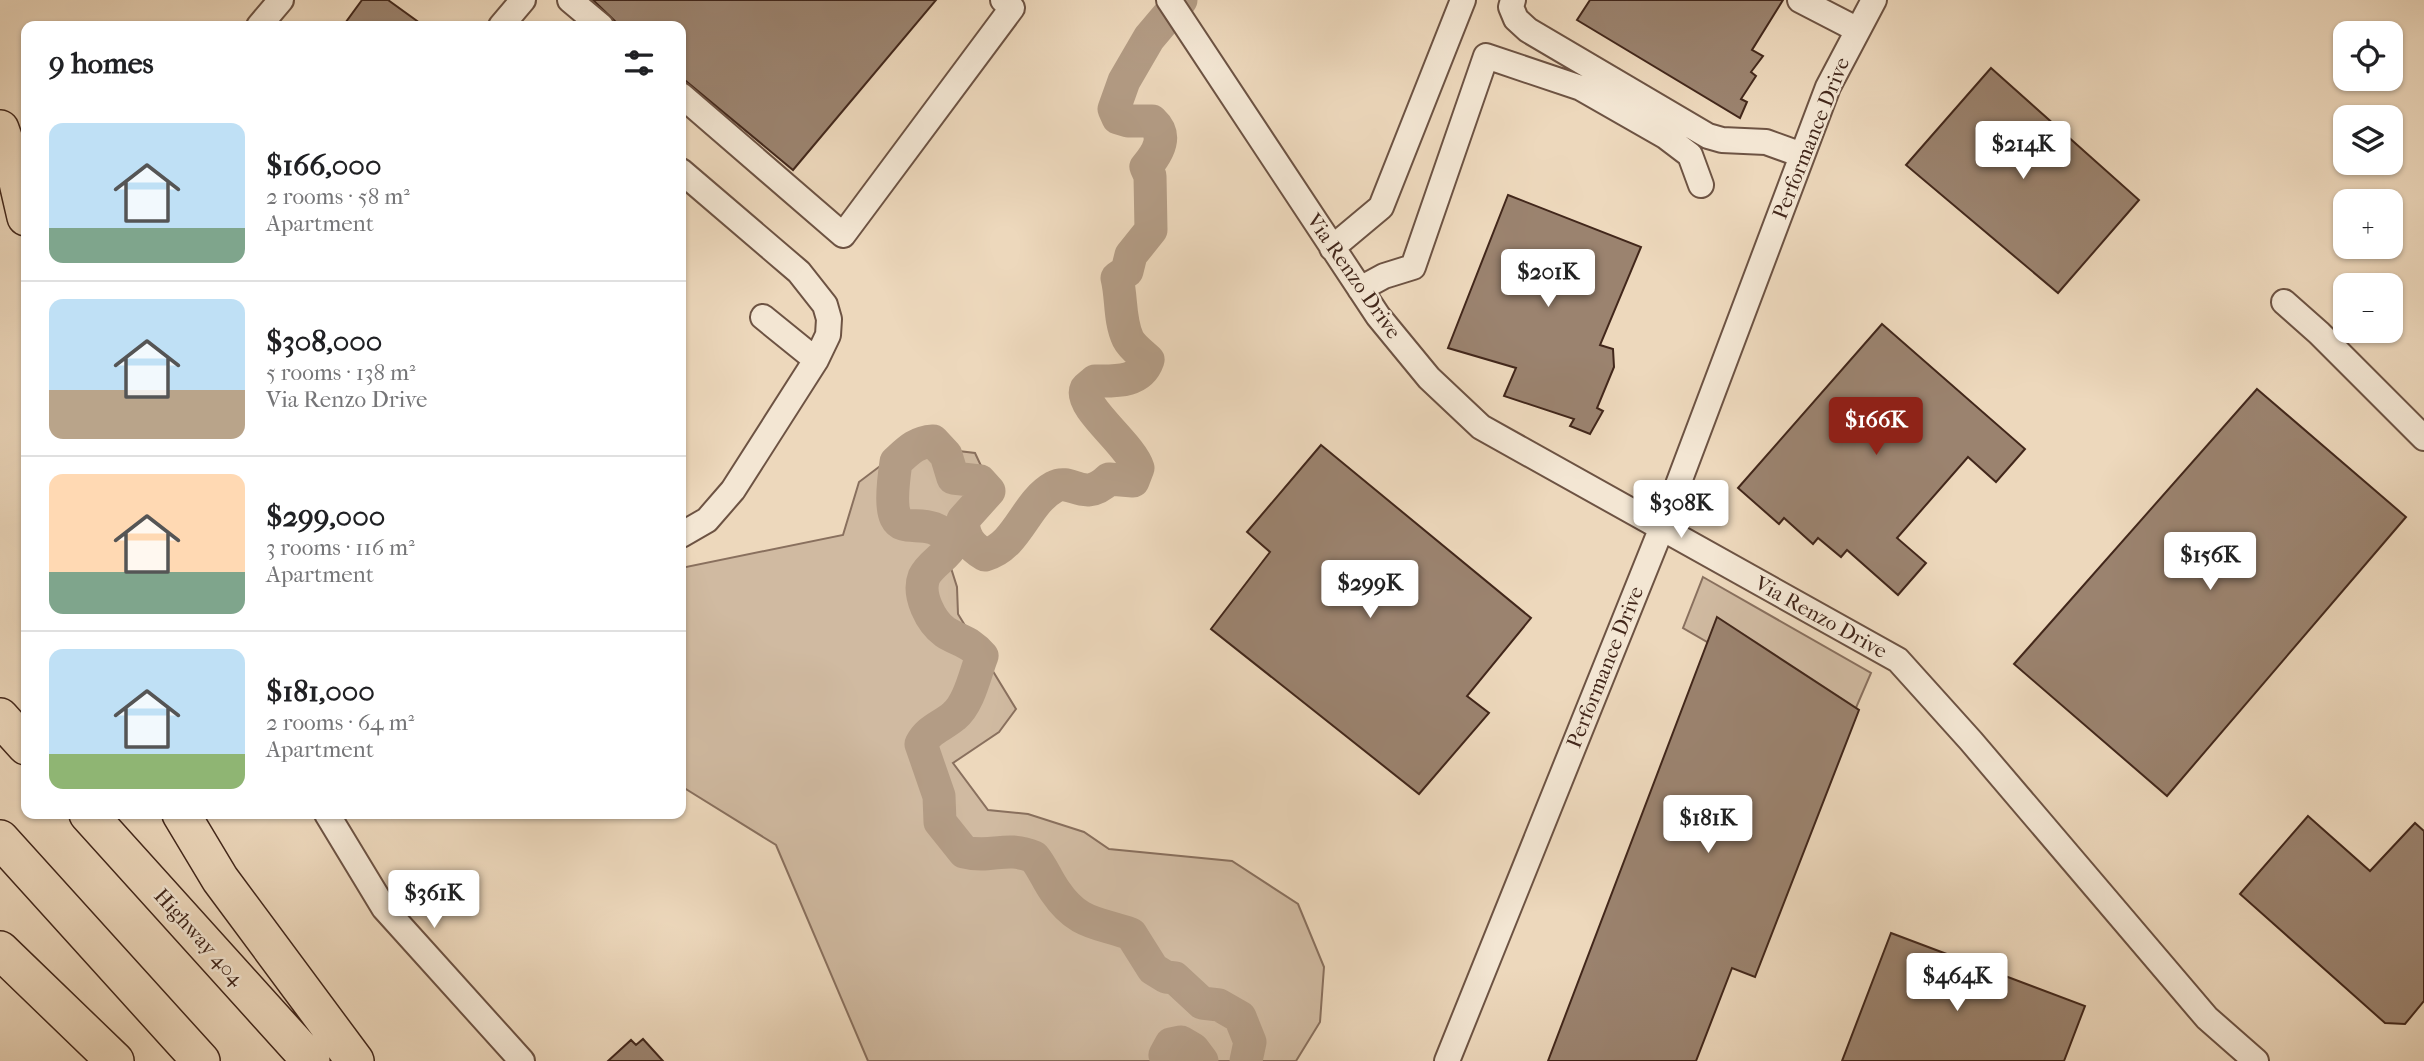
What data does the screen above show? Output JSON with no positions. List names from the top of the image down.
{
  "streets": {
    "highway": ["Highway 404"],
    "street": ["Performance Drive", "Via Renzo Drive"]
  },
  "crossings": [
    ["Performance Drive", "Via Renzo Drive"]
  ],
  "page": {
    "map_buttons": ["+", "−"],
    "heading": "9 homes",
    "list": [
      {
        "name": "$166,000",
        "note": "2 rooms · 58 m² · Apartment"
      },
      {
        "name": "$308,000",
        "note": "5 rooms · 138 m² · Via Renzo Drive"
      },
      {
        "name": "$299,000",
        "note": "3 rooms · 116 m² · Apartment"
      },
      {
        "name": "$181,000",
        "note": "2 rooms · 64 m² · Apartment"
      }
    ],
    "price": [
      "$214K",
      "$201K",
      "$166K",
      "$308K",
      "$156K",
      "$299K",
      "$181K",
      "$361K",
      "$464K"
    ]
  }
}
